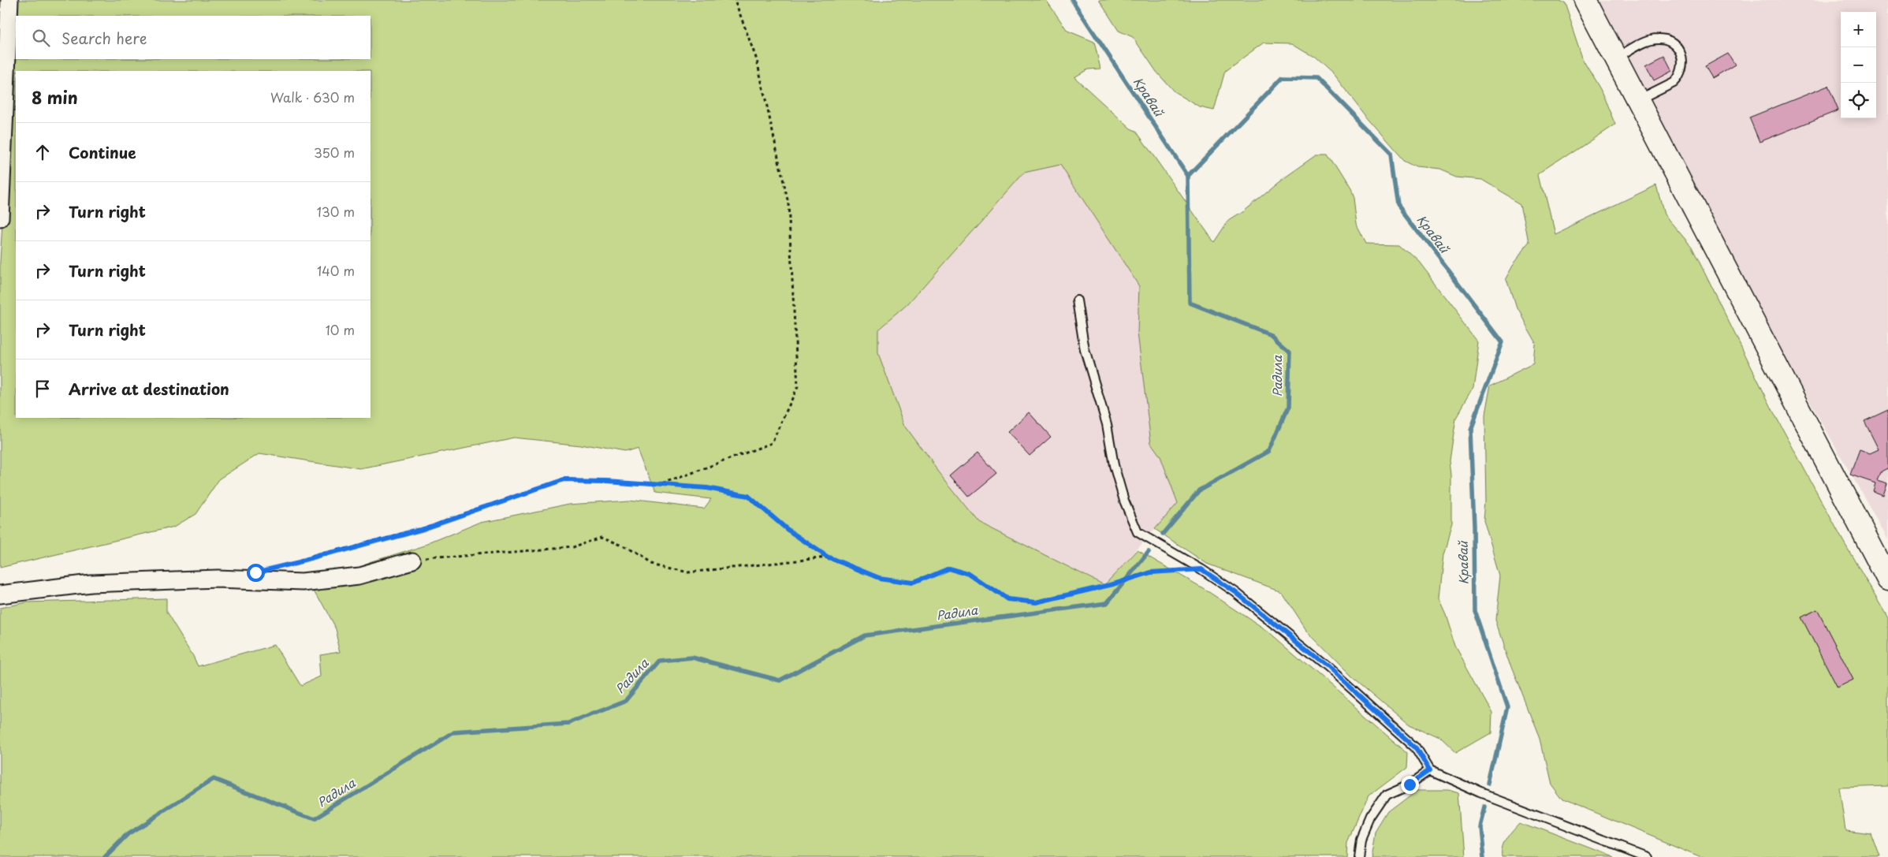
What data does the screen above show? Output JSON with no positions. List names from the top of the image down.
{
  "water": ["Кравай", "Радила"],
  "page": {
    "map_buttons": ["+", "−"],
    "search": "Search here",
    "heading": ["8 min", "Walk · 630 m"],
    "list": [
      ["Continue", "350 m"],
      ["Turn right", "130 m"],
      ["Turn right", "140 m"],
      ["Turn right", "10 m"],
      "Arrive at destination"
    ]
  }
}
